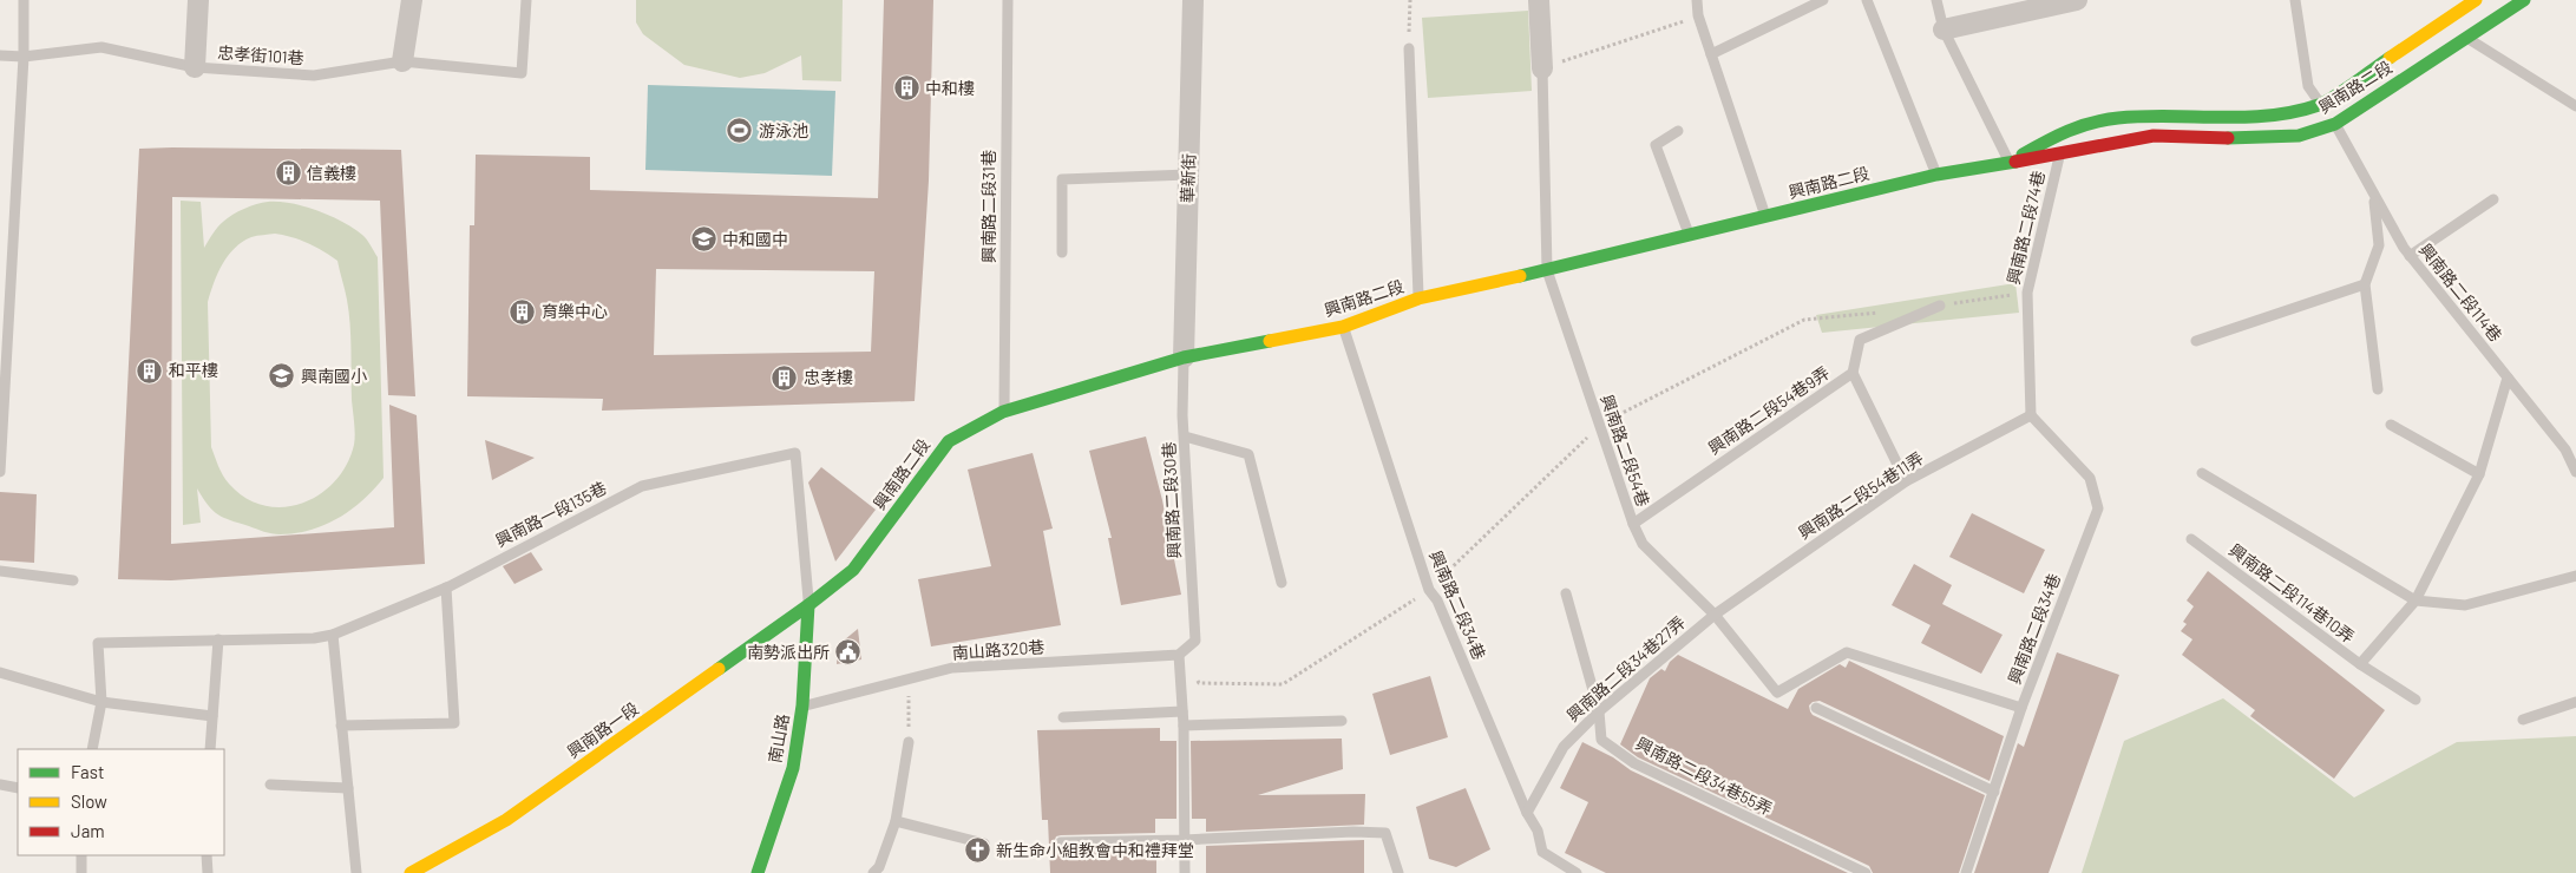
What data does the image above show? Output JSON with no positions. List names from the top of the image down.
{
  "streets": {
    "street": [
      "興南路二段",
      "華新街",
      "興南路一段",
      "南山路"
    ],
    "lane": [
      "忠孝街101巷",
      "興南路二段31巷",
      "興南路二段74巷",
      "興南路二段114巷",
      "興南路二段54巷9弄",
      "興南路二段54巷",
      "興南路二段54巷11弄",
      "興南路二段30巷",
      "興南路一段135巷",
      "興南路二段114巷10弄",
      "興南路二段34巷",
      "南山路320巷",
      "興南路二段34巷27弄",
      "興南路二段34巷55弄"
    ]
  },
  "crossings": [
    ["興南路二段", "華新街"],
    ["興南路二段", "興南路二段31巷"],
    ["興南路二段", "興南路二段74巷"],
    ["興南路二段", "興南路二段114巷"],
    ["興南路二段", "興南路二段54巷"],
    ["興南路二段", "興南路二段30巷"],
    ["興南路二段", "興南路一段135巷"],
    ["興南路二段", "興南路二段34巷"],
    ["興南路二段", "興南路一段"],
    ["興南路二段", "南山路"],
    ["華新街", "興南路二段30巷"],
    ["興南路二段74巷", "興南路二段54巷11弄"],
    ["興南路二段74巷", "興南路二段34巷"],
    ["興南路二段114巷", "興南路二段114巷10弄"],
    ["興南路二段54巷9弄", "興南路二段54巷"],
    ["興南路二段54巷", "興南路二段54巷11弄"],
    ["興南路二段54巷", "興南路二段34巷"],
    ["興南路二段54巷", "興南路二段34巷27弄"],
    ["興南路二段54巷11弄", "興南路二段34巷"],
    ["興南路二段54巷11弄", "興南路二段34巷27弄"],
    ["興南路一段135巷", "興南路一段"],
    ["興南路一段135巷", "南山路"],
    ["興南路二段34巷", "興南路二段34巷27弄"],
    ["南山路320巷", "南山路"],
    ["興南路二段34巷27弄", "興南路二段34巷55弄"],
    ["興南路一段", "南山路"]
  ],
  "places": {
    "building": [
      "中和樓",
      "信義樓",
      "育樂中心",
      "和平樓",
      "忠孝樓"
    ],
    "sports": ["游泳池"],
    "school or university": ["中和國中", "興南國小"],
    "public building": ["南勢派出所"],
    "church": ["新生命小組教會中和禮拜堂"]
  },
  "legend": ["Fast", "Slow", "Jam"]
}
